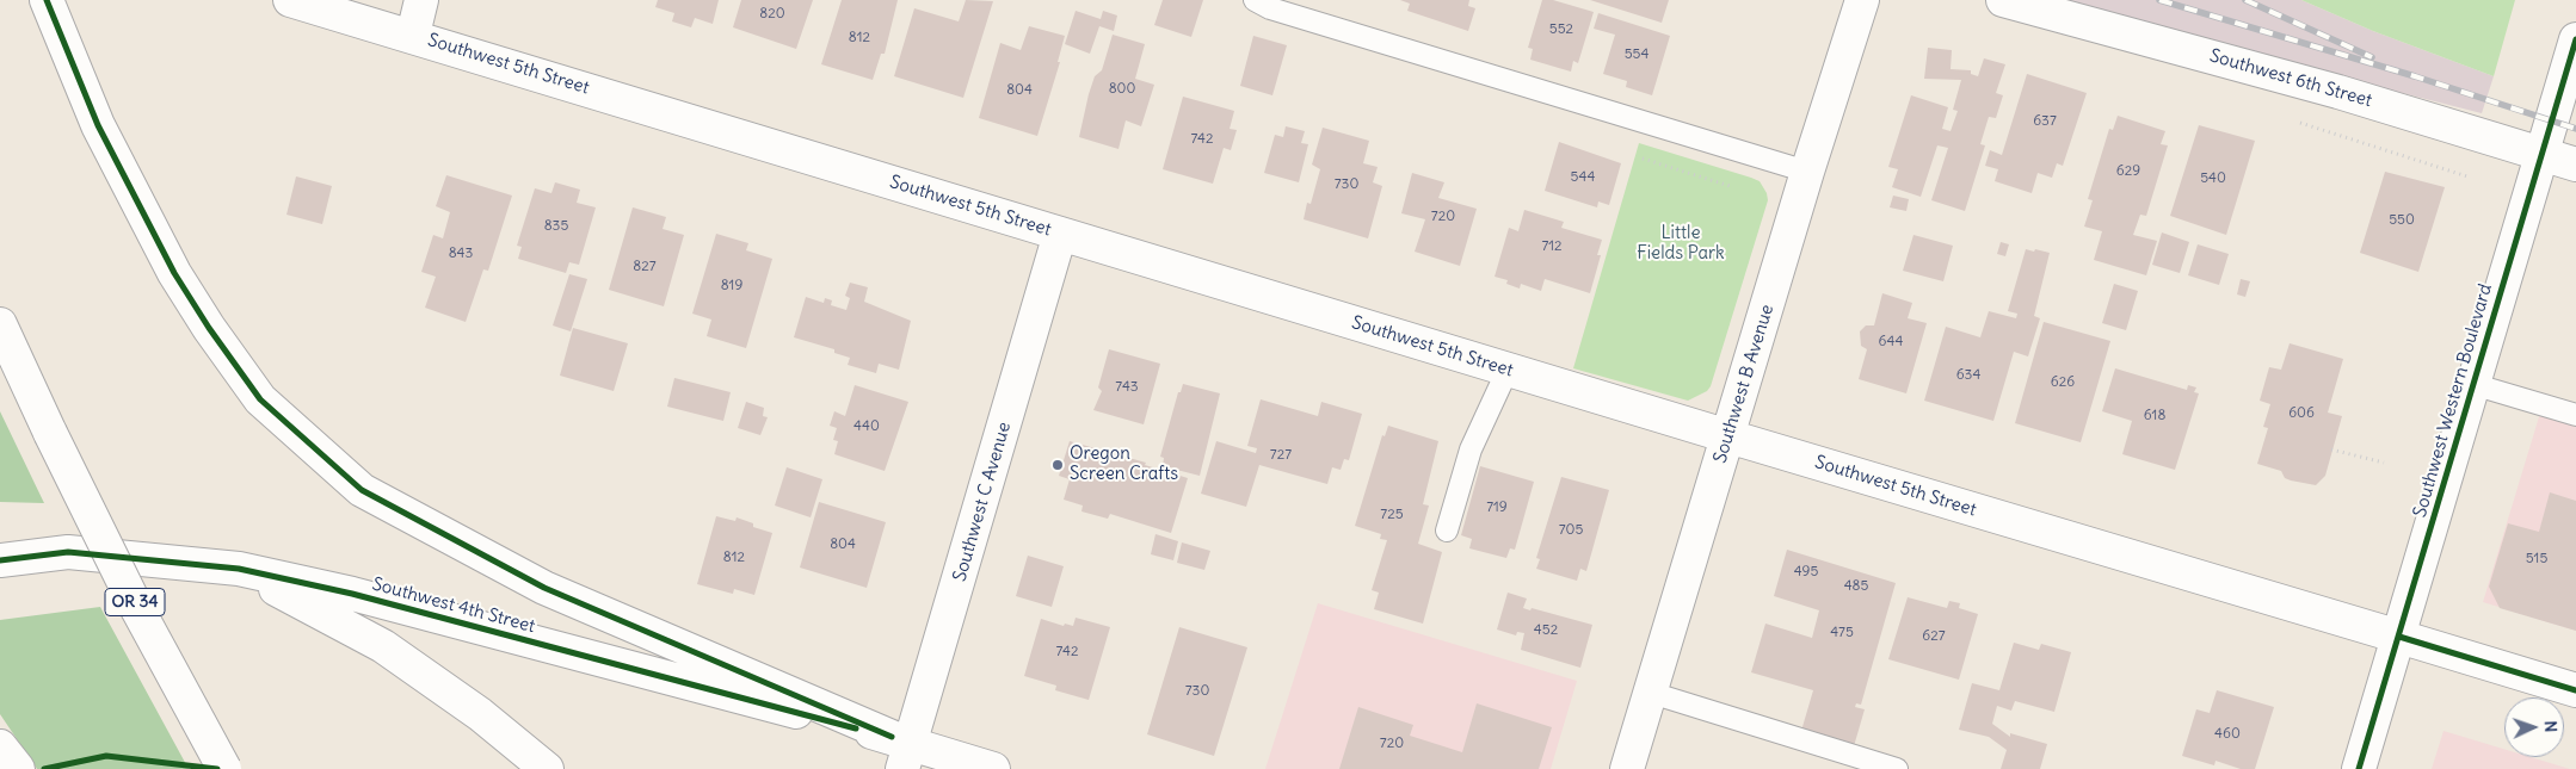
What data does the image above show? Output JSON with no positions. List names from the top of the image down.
{
  "streets": {
    "main road": [
      "Southwest 5th Street",
      "Southwest 6th Street",
      "Southwest B Avenue",
      "Southwest Western Boulevard",
      "Southwest C Avenue",
      "OR 34",
      "Southwest 4th Street"
    ]
  },
  "crossings": [
    ["Southwest 5th Street", "Southwest B Avenue"],
    ["Southwest 5th Street", "Southwest Western Boulevard"],
    ["Southwest 5th Street", "Southwest C Avenue"],
    ["Southwest 6th Street", "Southwest Western Boulevard"],
    ["Southwest C Avenue", "Southwest 4th Street"]
  ],
  "parks": ["Little Fields Park"],
  "places": ["Oregon Screen Crafts"],
  "house_numbers": [
    "820",
    "552",
    "812",
    "554",
    "800",
    "804",
    "637",
    "742",
    "629",
    "544",
    "540",
    "730",
    "720",
    "550",
    "835",
    "712",
    "843",
    "827",
    "819",
    "644",
    "634",
    "626",
    "743",
    "606",
    "618",
    "440",
    "727",
    "719",
    "725",
    "705",
    "804",
    "812",
    "515",
    "495",
    "485",
    "452",
    "475",
    "627",
    "742",
    "730",
    "460",
    "720"
  ],
  "north": "right"
}
